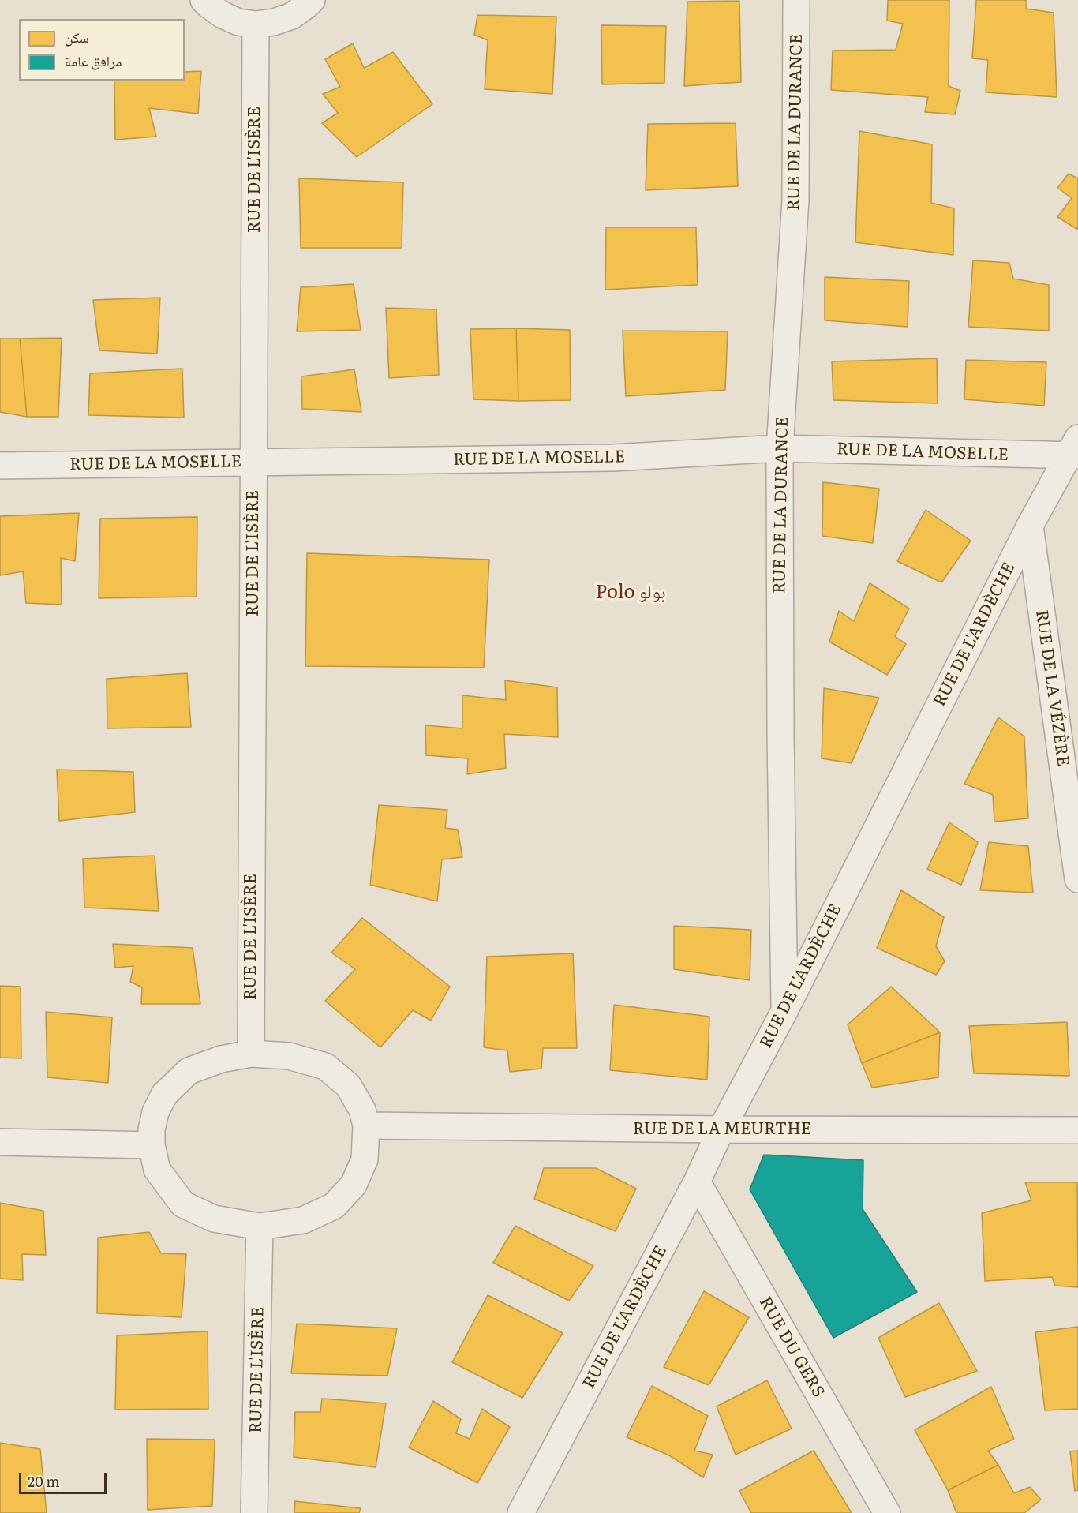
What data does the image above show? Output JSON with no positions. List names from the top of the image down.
{
  "streets": {
    "street": [
      "RUE DE LA DURANCE",
      "RUE DE L'ISÈRE",
      "RUE DE LA MOSELLE",
      "RUE DE L'ARDÈCHE",
      "RUE DE LA VÉZÈRE",
      "RUE DE LA MEURTHE",
      "RUE DU GERS"
    ]
  },
  "crossings": [
    ["RUE DE LA DURANCE", "RUE DE LA MOSELLE"],
    ["RUE DE LA DURANCE", "RUE DE L'ARDÈCHE"],
    ["RUE DE L'ISÈRE", "RUE DE LA MOSELLE"],
    ["RUE DE LA MOSELLE", "RUE DE L'ARDÈCHE"],
    ["RUE DE L'ARDÈCHE", "RUE DE LA VÉZÈRE"],
    ["RUE DE L'ARDÈCHE", "RUE DE LA MEURTHE"],
    ["RUE DE L'ARDÈCHE", "RUE DU GERS"]
  ],
  "districts": ["Polo بولو"],
  "legend": ["سكن", "مرافق عامة"],
  "scale_bar": "20 m"
}
